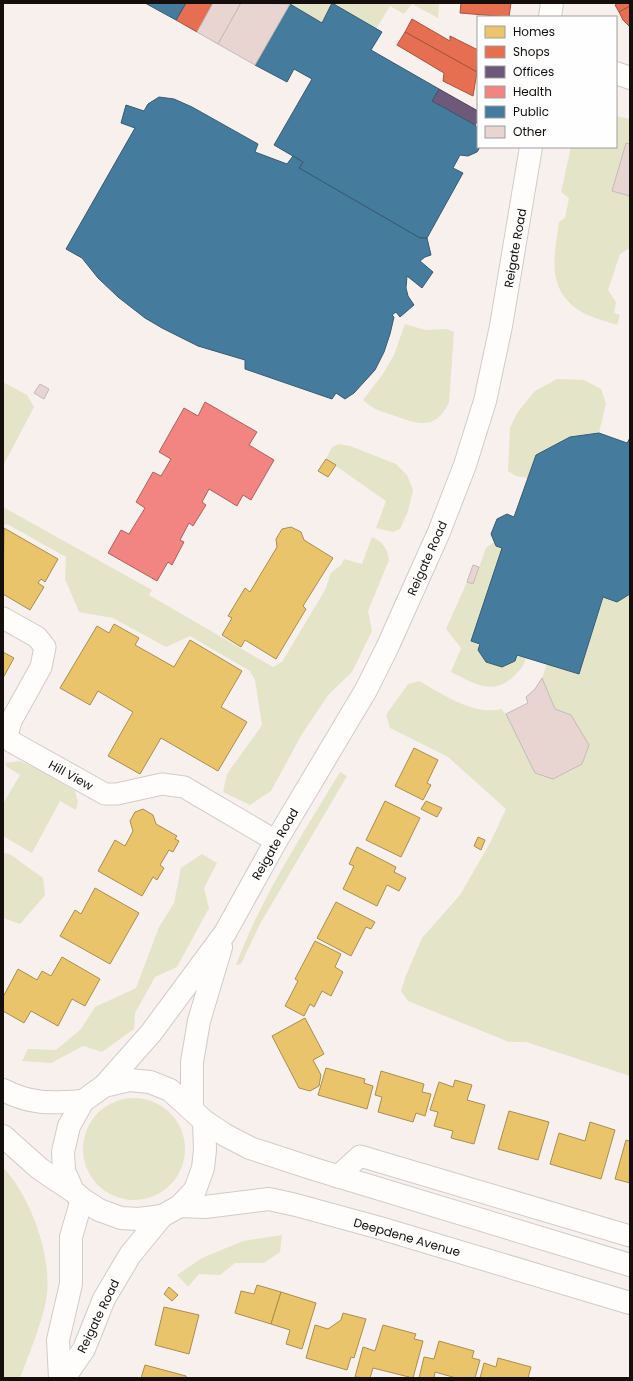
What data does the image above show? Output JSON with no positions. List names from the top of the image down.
{
  "streets": {
    "main road": ["Reigate Road", "Deepdene Avenue"],
    "street": ["Hill View"]
  },
  "crossings": [
    ["Reigate Road", "Hill View"],
    ["Reigate Road", "Deepdene Avenue"]
  ],
  "legend": [
    "Homes",
    "Shops",
    "Offices",
    "Health",
    "Public",
    "Other"
  ]
}
